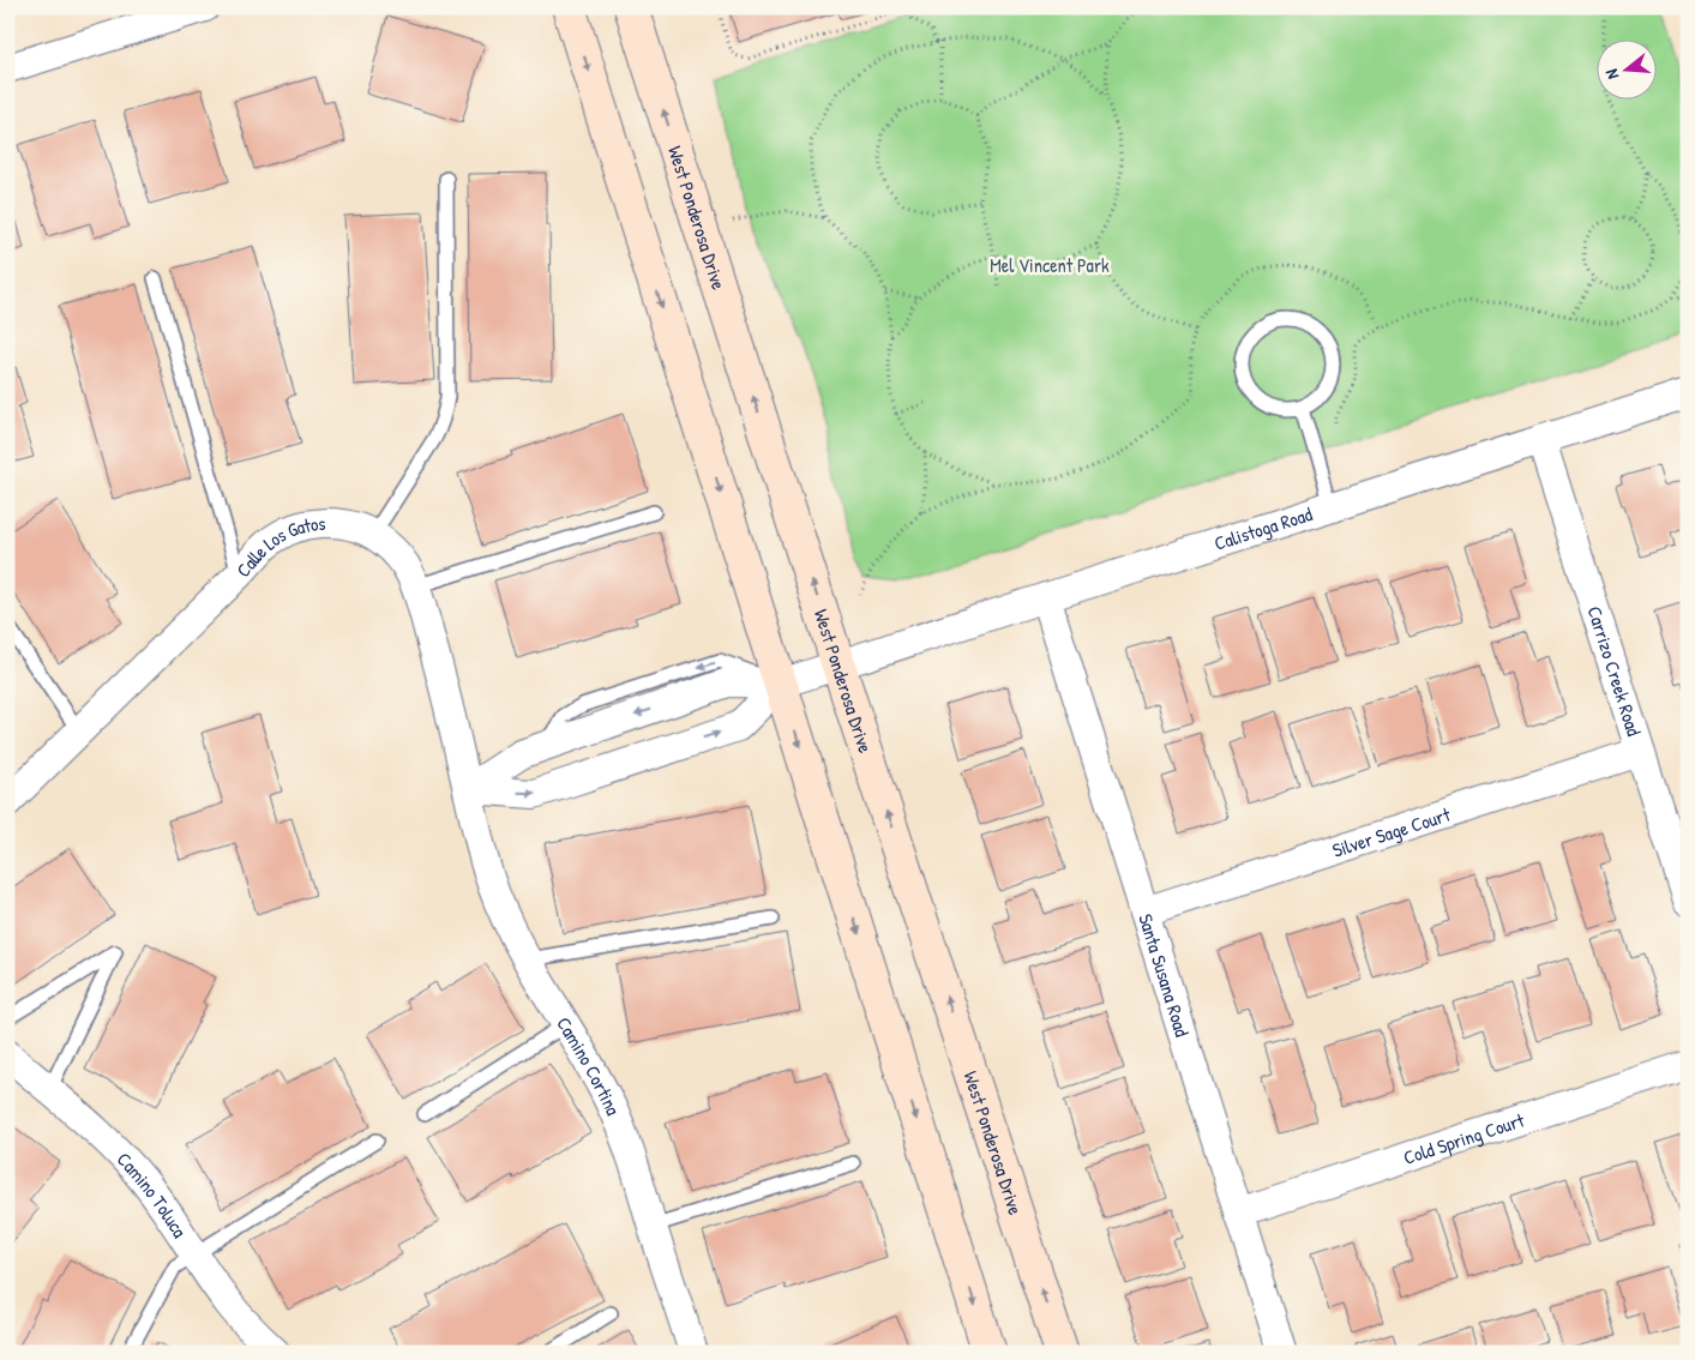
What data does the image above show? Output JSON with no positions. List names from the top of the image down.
{
  "streets": {
    "main road": ["West Ponderosa Drive"],
    "street": [
      "Calistoga Road",
      "Calle Los Gatos",
      "Carrizo Creek Road",
      "Silver Sage Court",
      "Santa Susana Road",
      "Camino Cortina",
      "Cold Spring Court",
      "Camino Toluca"
    ]
  },
  "crossings": [
    ["West Ponderosa Drive", "Calistoga Road"],
    ["Calistoga Road", "Carrizo Creek Road"],
    ["Calistoga Road", "Santa Susana Road"],
    ["Calle Los Gatos", "Camino Cortina"],
    ["Carrizo Creek Road", "Silver Sage Court"],
    ["Silver Sage Court", "Santa Susana Road"],
    ["Santa Susana Road", "Cold Spring Court"]
  ],
  "parks": ["Mel Vincent Park"],
  "north": "left"
}
